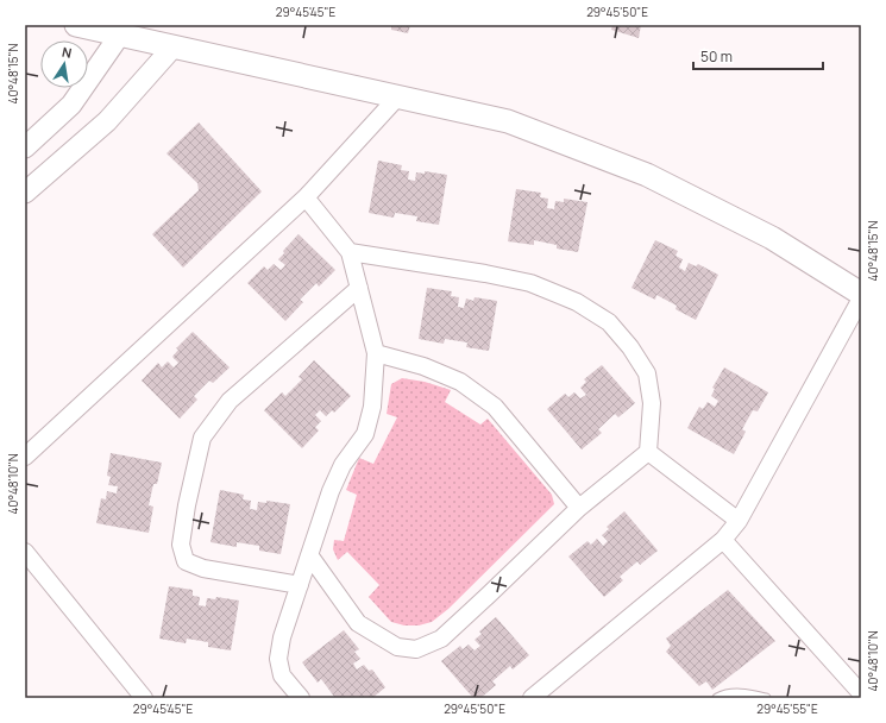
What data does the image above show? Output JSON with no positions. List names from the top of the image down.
{
  "scale_bar": "50 m",
  "north": "top",
  "coordinates": [
    "29°45'45\"E",
    "29°45'50\"E",
    "40°48'15\"N",
    "40°48'10\"N",
    "29°45'55\"E"
  ]
}
